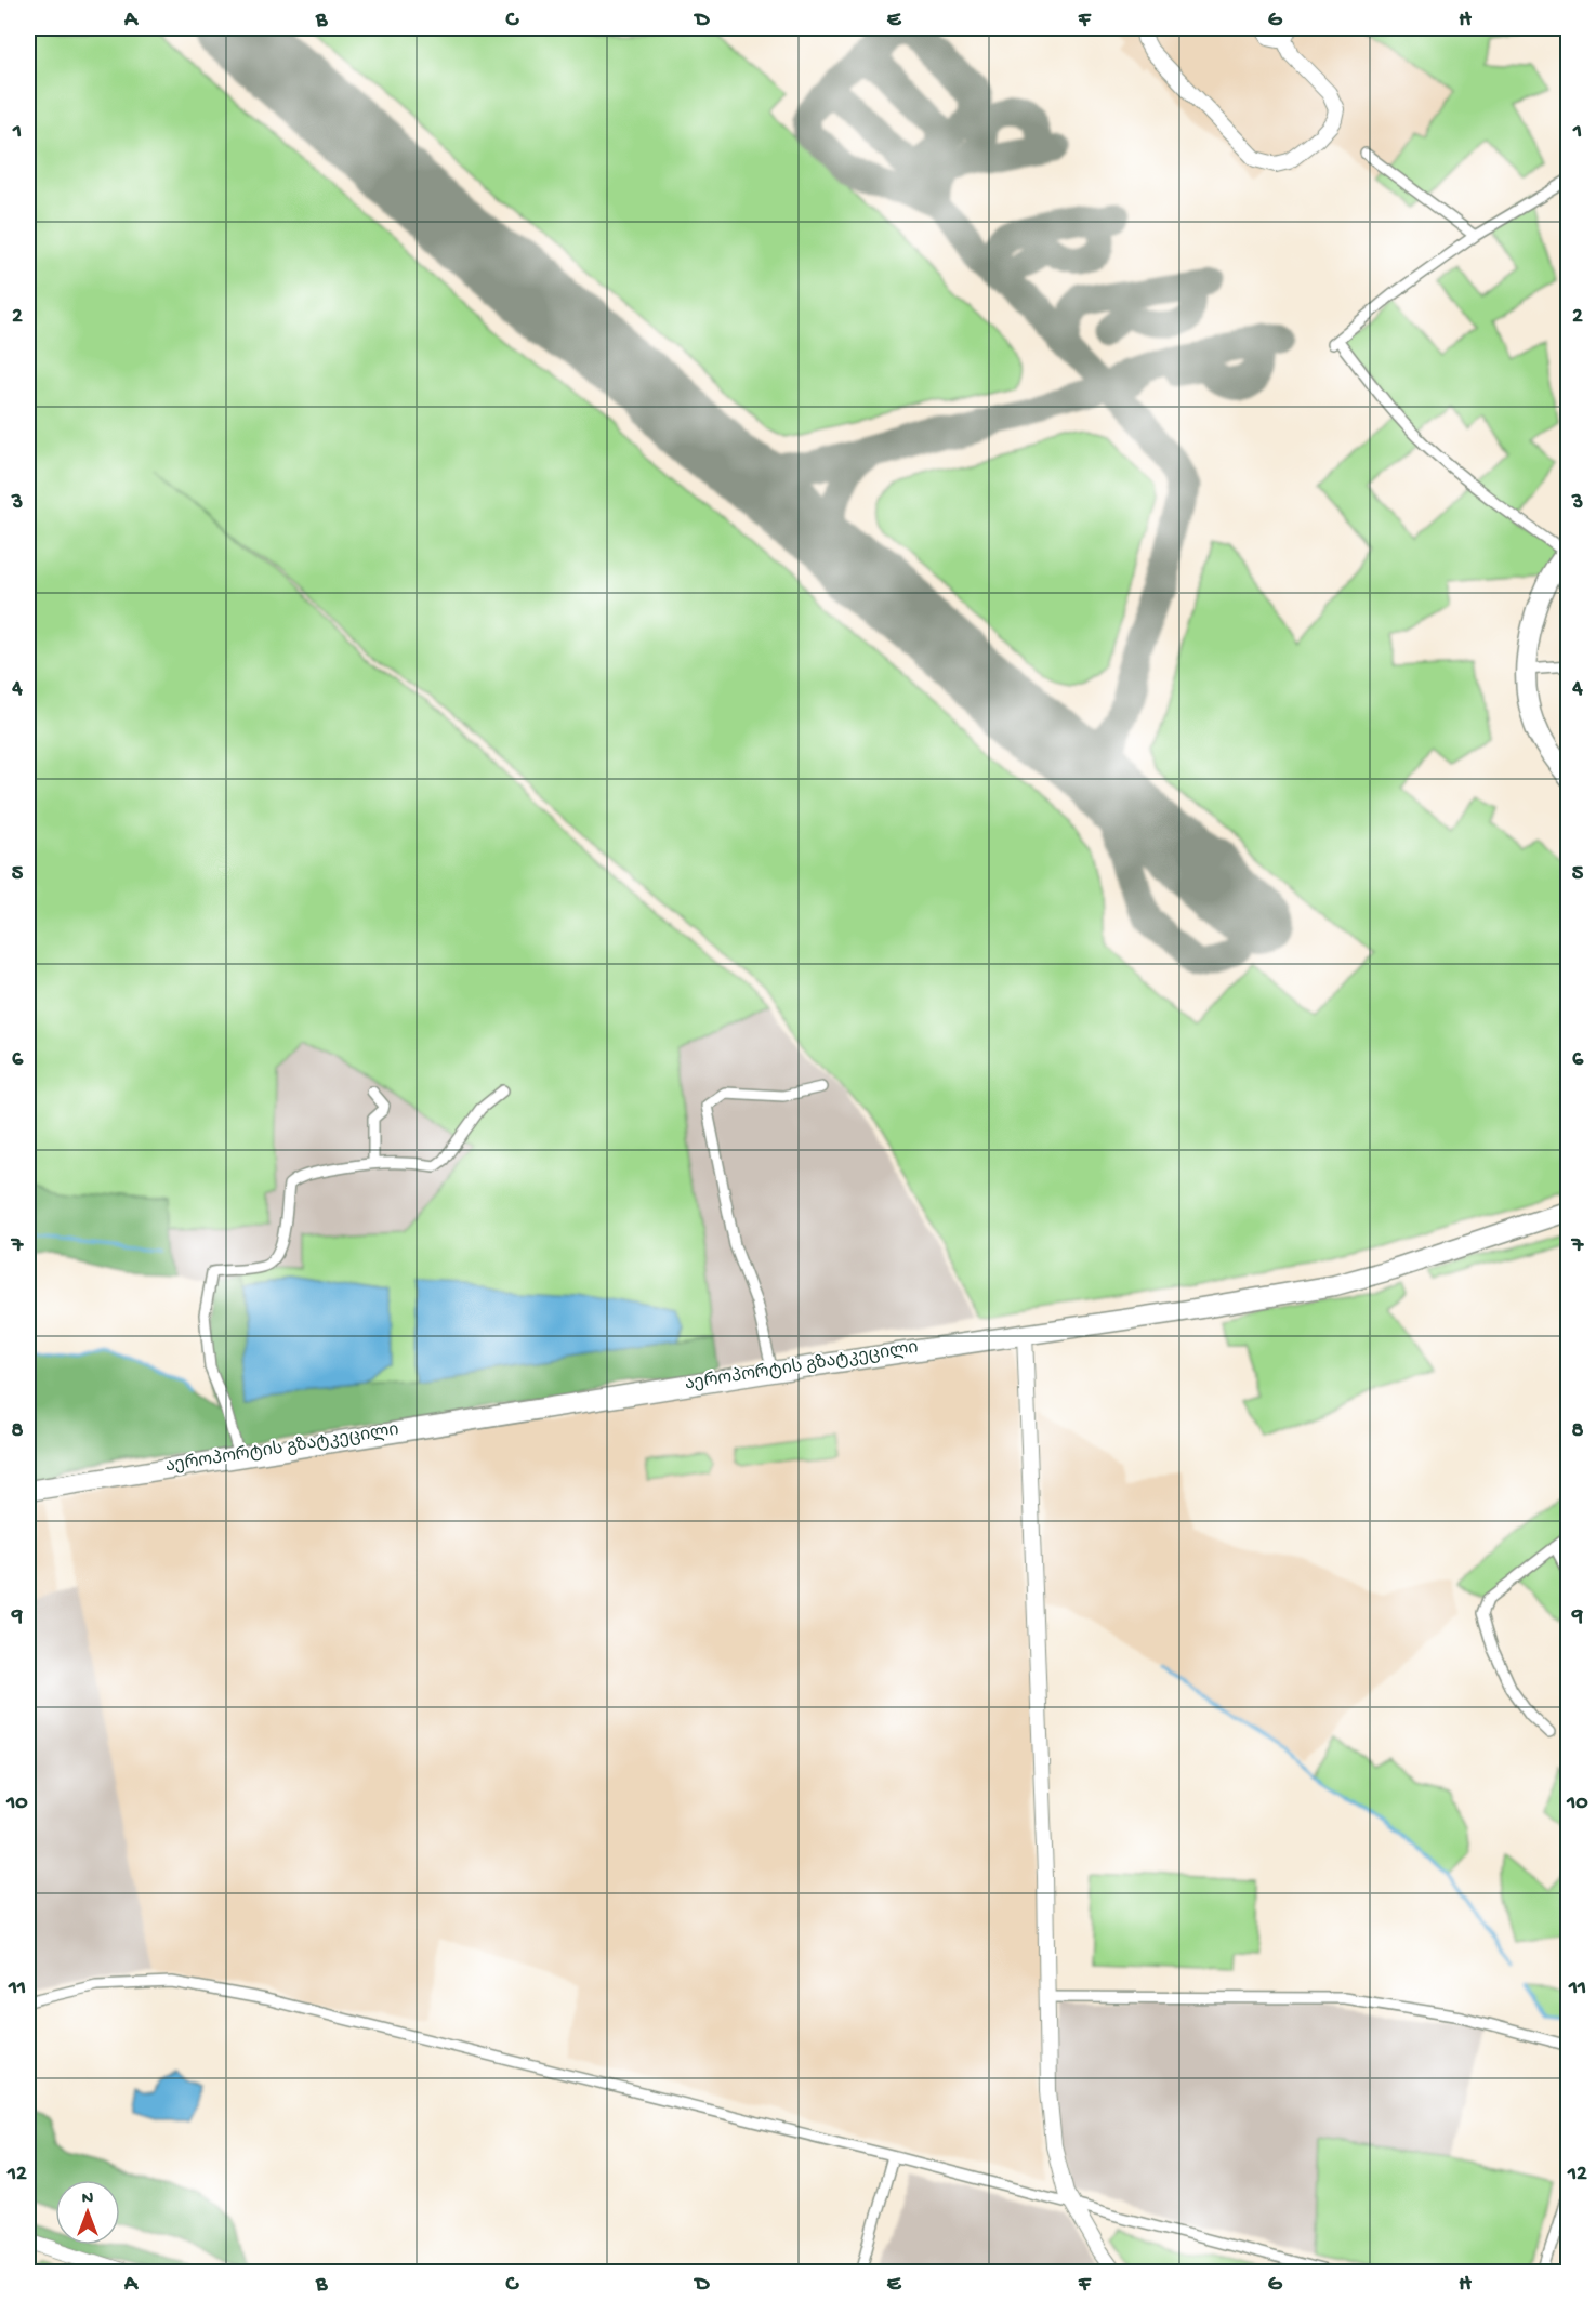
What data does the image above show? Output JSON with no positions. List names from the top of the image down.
{
  "streets": {
    "highway": ["აეროპორტის გზატკეცილი"]
  },
  "north": "top",
  "grid": {
    "columns": [
      "A",
      "B",
      "C",
      "D",
      "E",
      "F",
      "G",
      "H"
    ],
    "rows": [
      "1",
      "2",
      "3",
      "4",
      "5",
      "6",
      "7",
      "8",
      "9",
      "10",
      "11",
      "12"
    ]
  }
}
